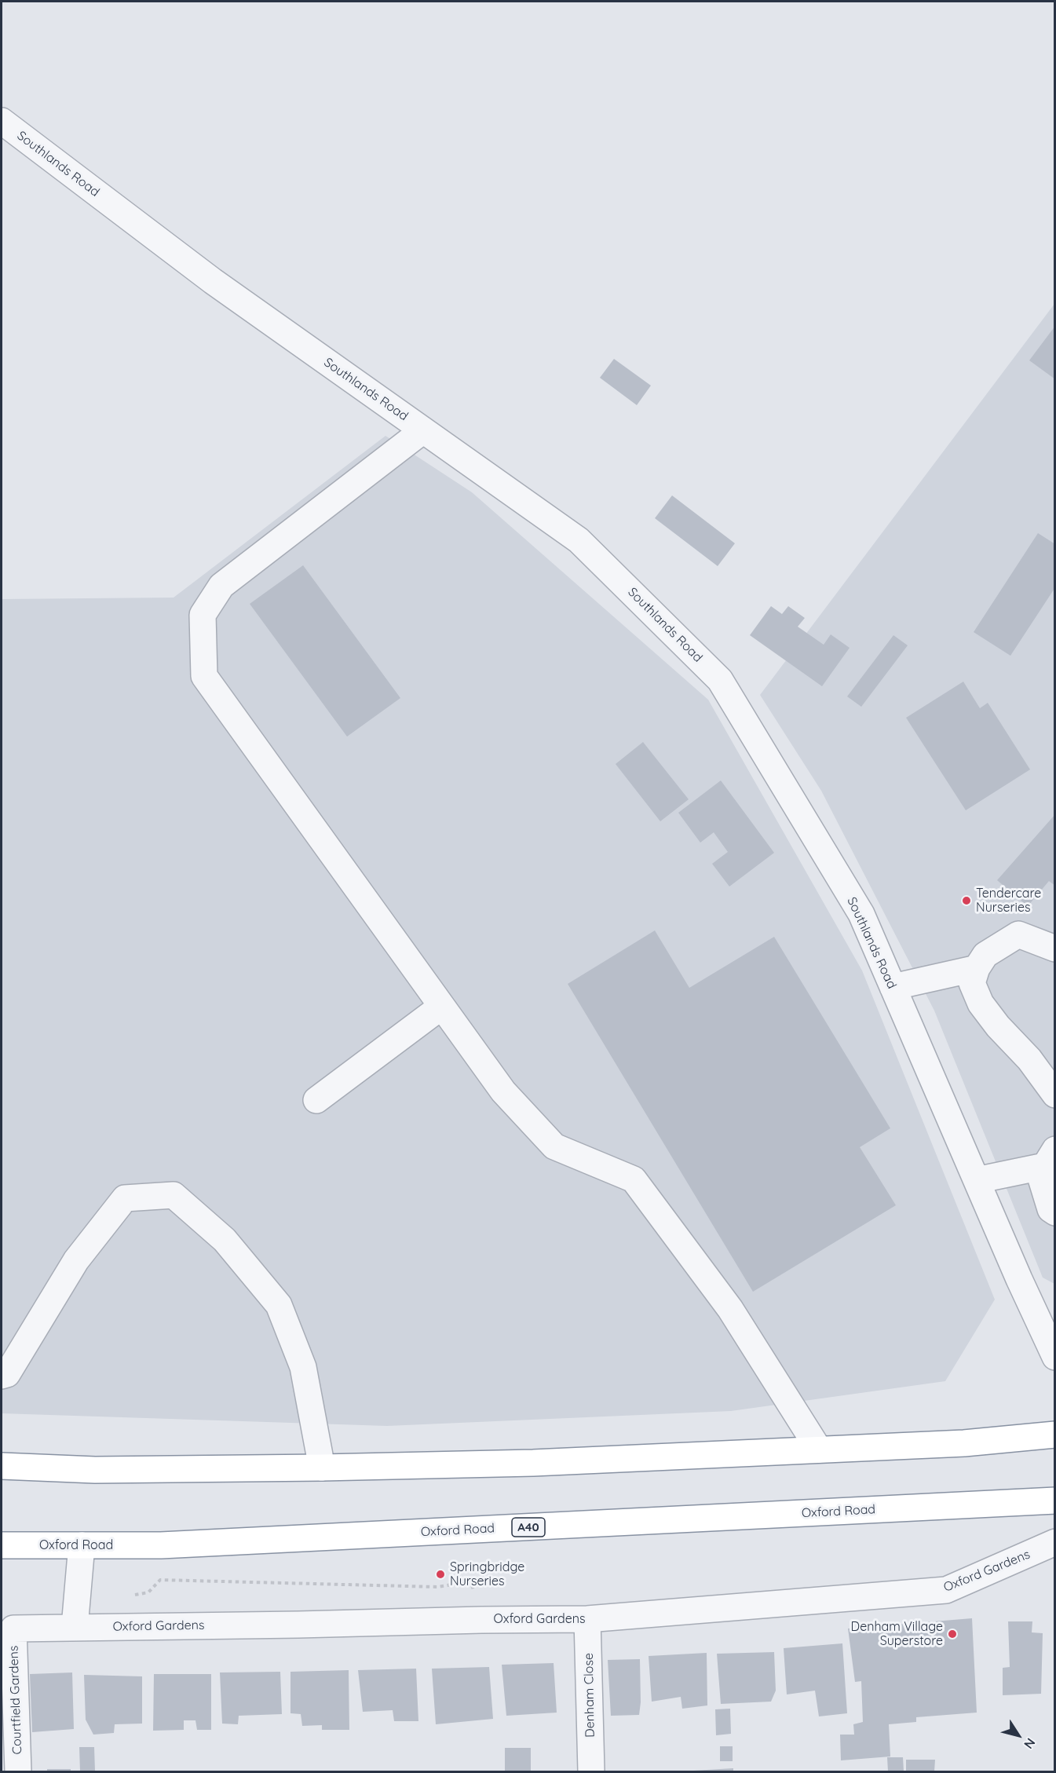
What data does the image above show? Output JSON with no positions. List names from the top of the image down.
{
  "streets": {
    "highway": ["Oxford Road", "A40"],
    "street": [
      "Southlands Road",
      "Oxford Gardens",
      "Denham Close",
      "Courtfield Gardens"
    ]
  },
  "crossings": [
    ["Oxford Gardens", "Denham Close"],
    ["Oxford Gardens", "Courtfield Gardens"]
  ],
  "places": ["Tendercare Nurseries", "Springbridge Nurseries", "Denham Village Superstore"],
  "north": "bottom right"
}
